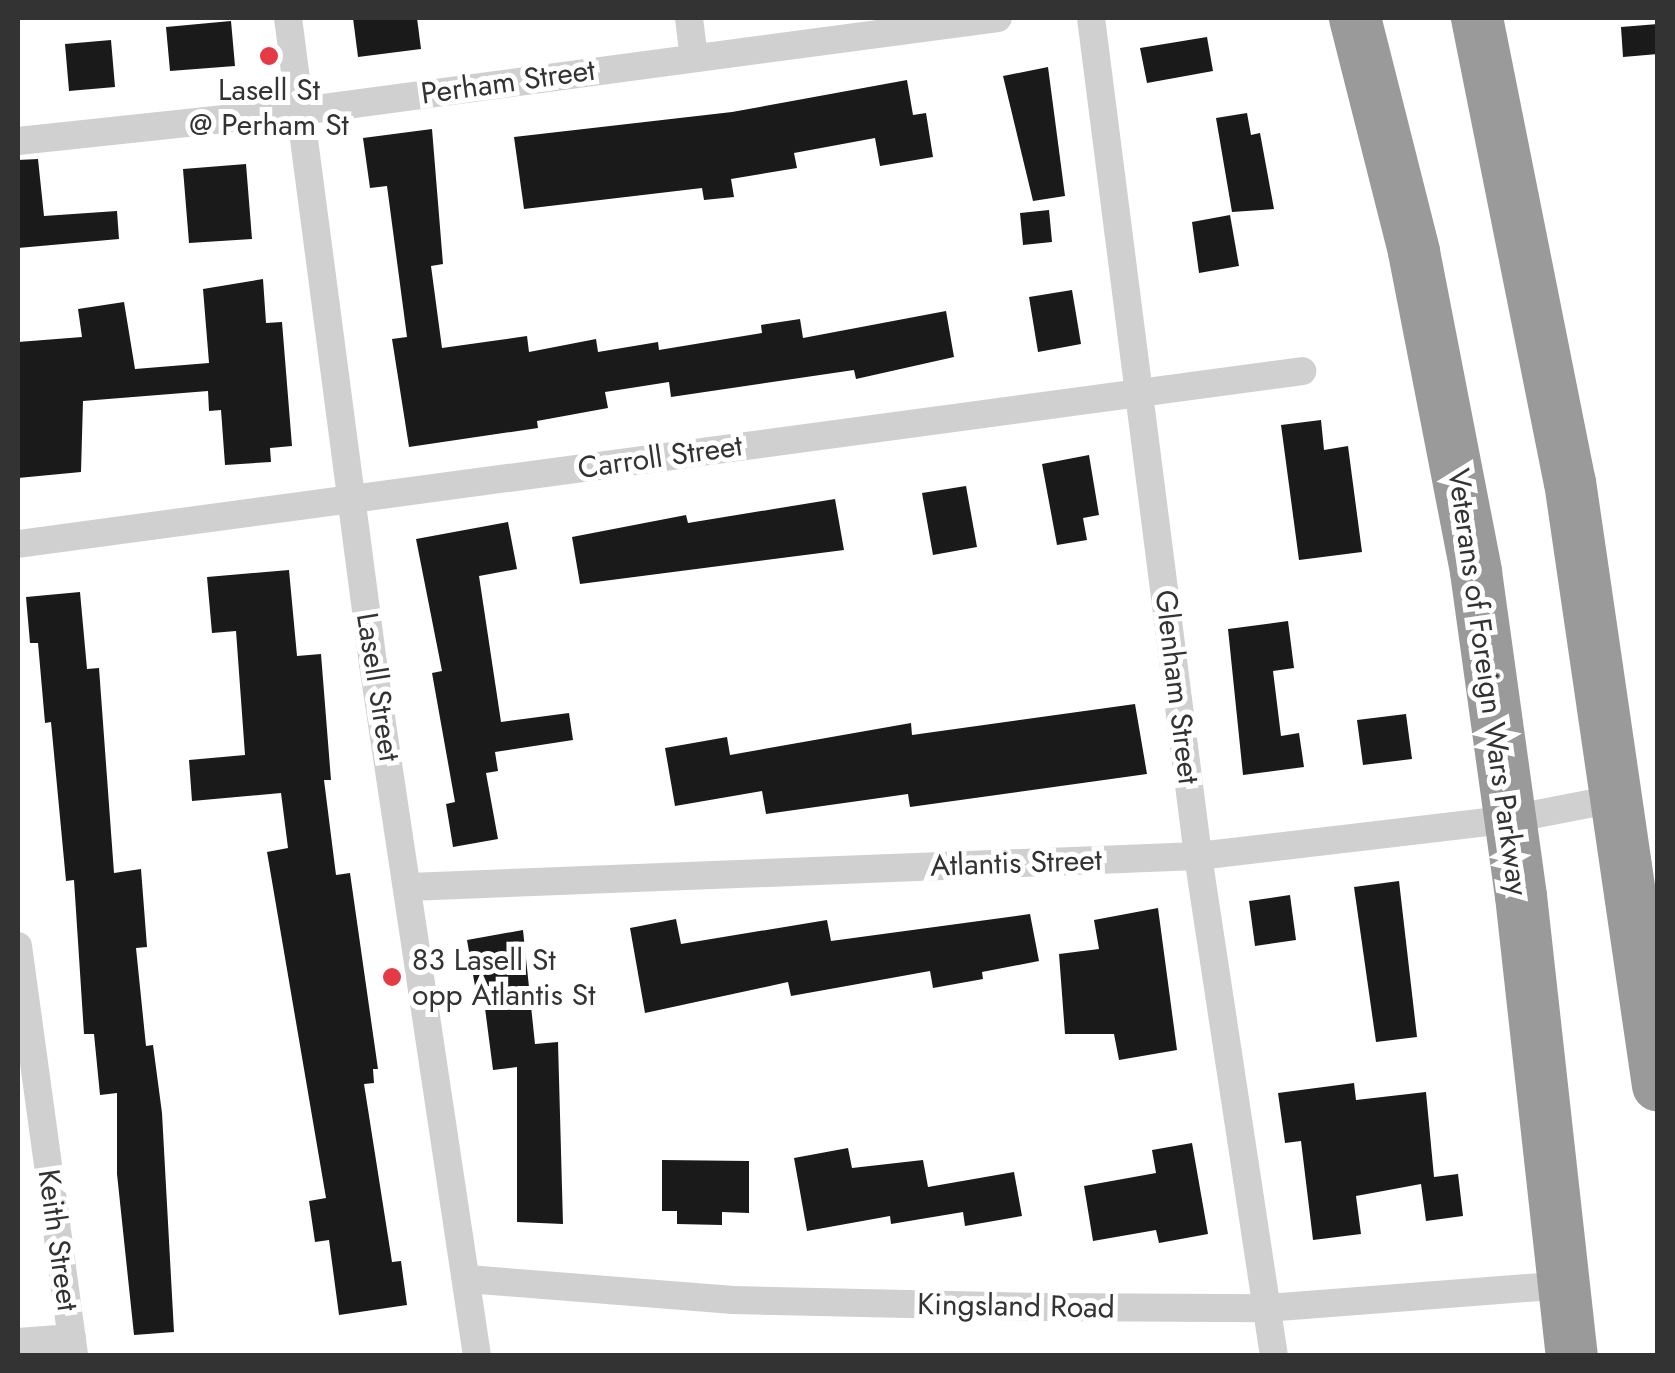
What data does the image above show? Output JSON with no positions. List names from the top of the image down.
{
  "streets": {
    "highway": ["Veterans of Foreign Wars Parkway"],
    "street": [
      "Perham Street",
      "Carroll Street",
      "Lasell Street",
      "Glenham Street",
      "Atlantis Street",
      "Keith Street",
      "Kingsland Road"
    ]
  },
  "crossings": [
    ["Perham Street", "Lasell Street"],
    ["Carroll Street", "Lasell Street"],
    ["Carroll Street", "Glenham Street"],
    ["Veterans of Foreign Wars Parkway", "Atlantis Street"],
    ["Veterans of Foreign Wars Parkway", "Kingsland Road"],
    ["Lasell Street", "Atlantis Street"],
    ["Lasell Street", "Kingsland Road"],
    ["Glenham Street", "Atlantis Street"],
    ["Glenham Street", "Kingsland Road"]
  ],
  "places": ["Lasell St @ Perham St", "83 Lasell St opp Atlantis St"]
}
